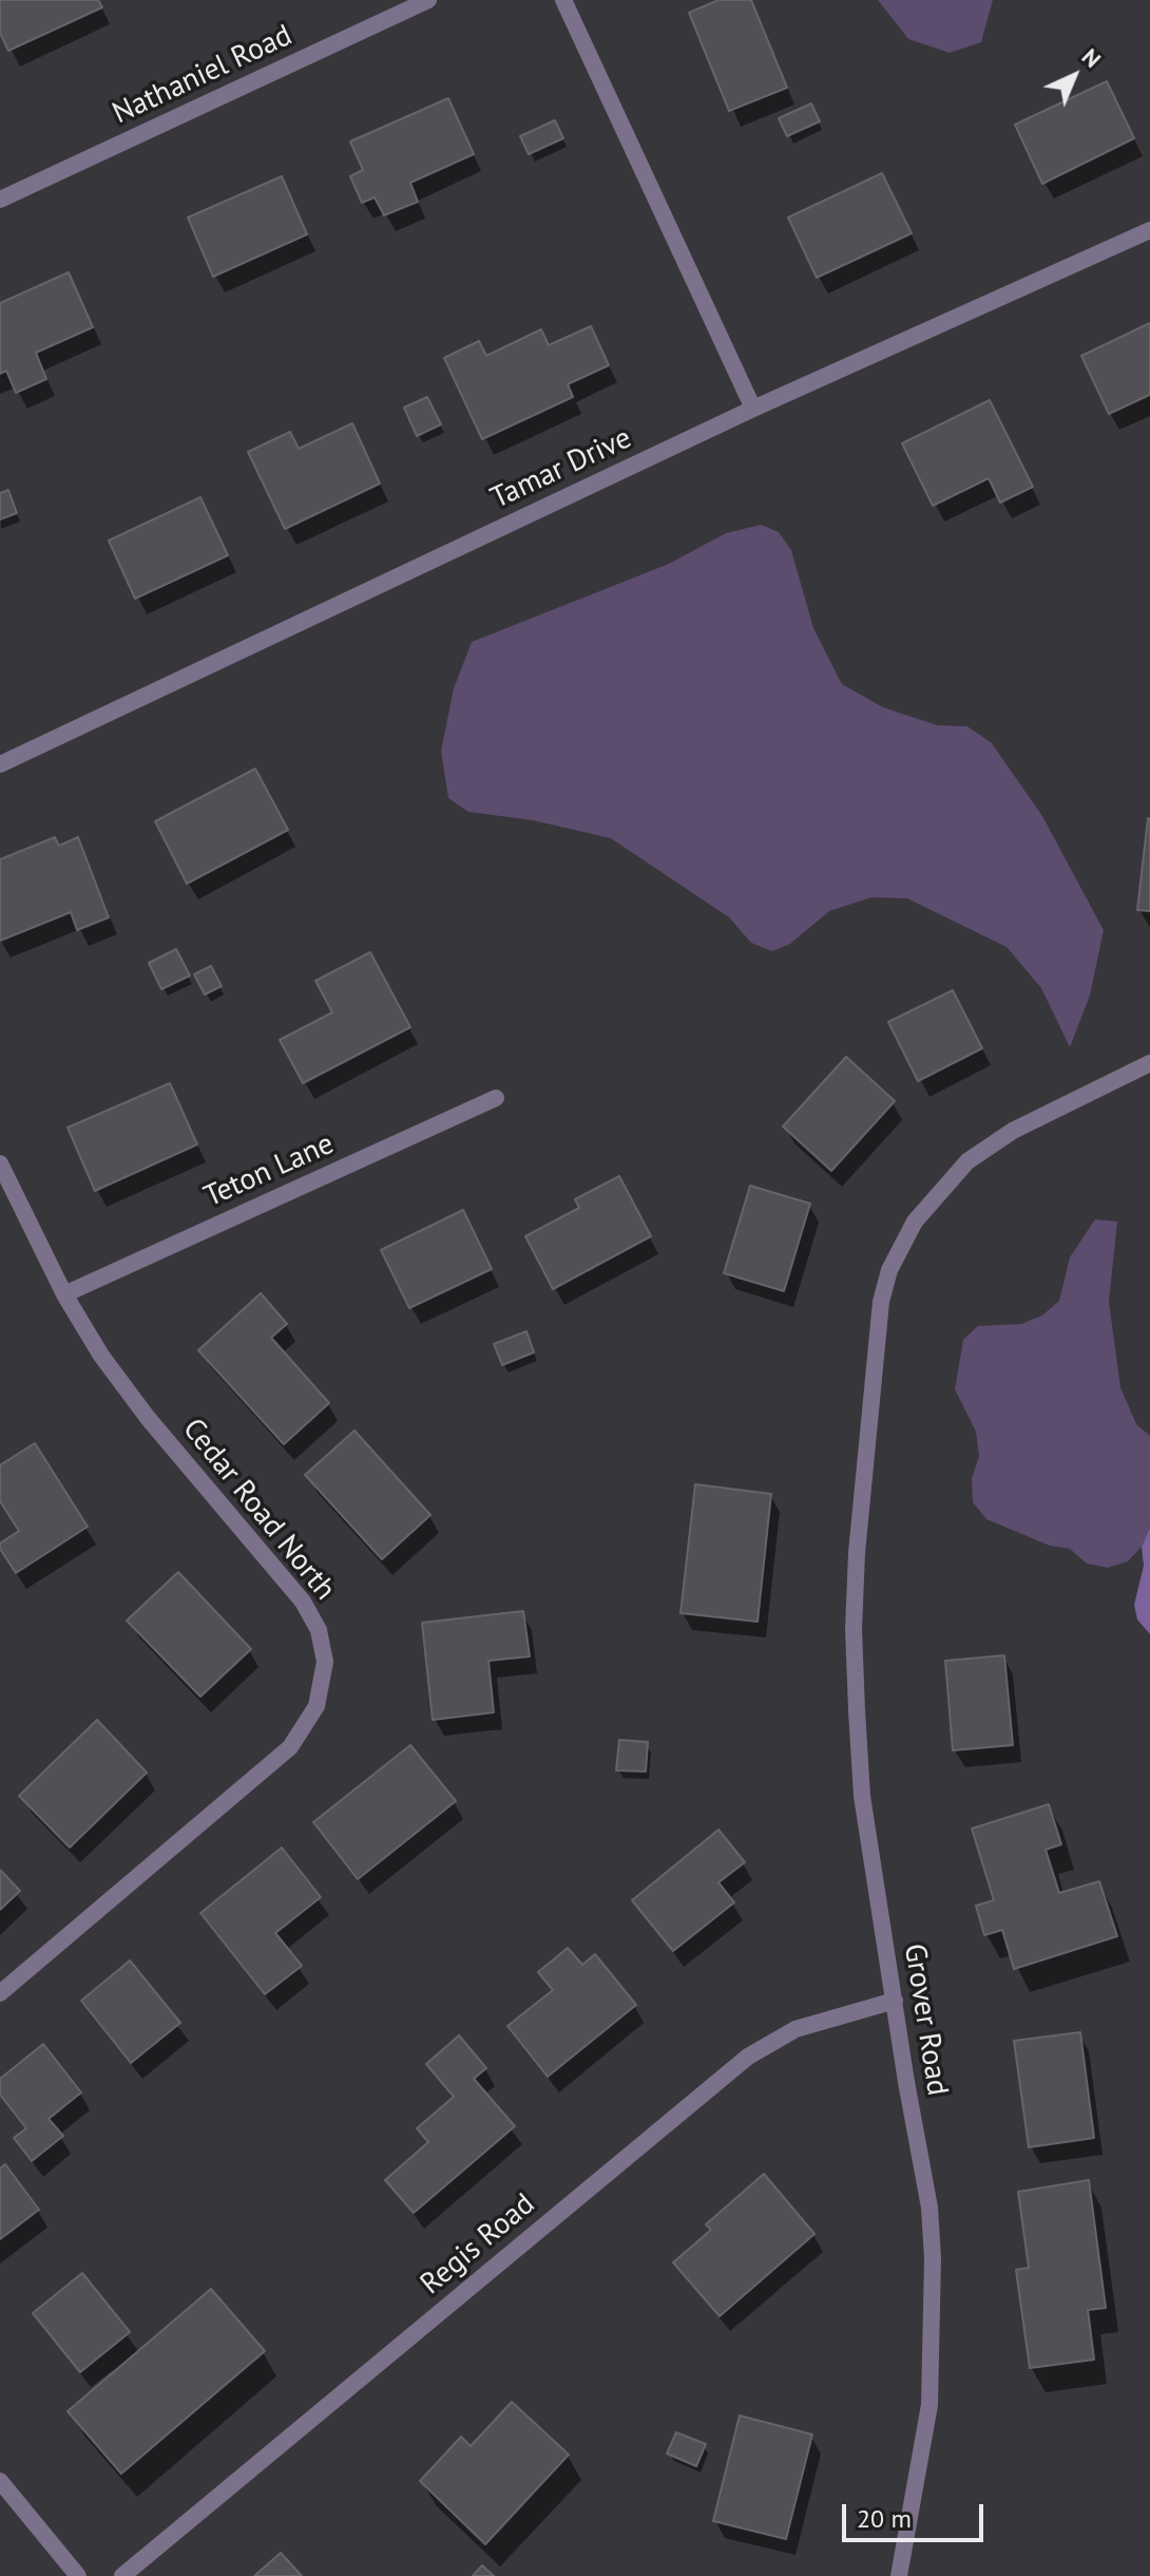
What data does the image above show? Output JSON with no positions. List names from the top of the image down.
{
  "streets": {
    "street": [
      "Nathaniel Road",
      "Tamar Drive",
      "Teton Lane",
      "Cedar Road North",
      "Grover Road",
      "Regis Road"
    ]
  },
  "crossings": [
    ["Teton Lane", "Cedar Road North"],
    ["Grover Road", "Regis Road"]
  ],
  "scale_bar": "20 m",
  "north": "top right"
}
